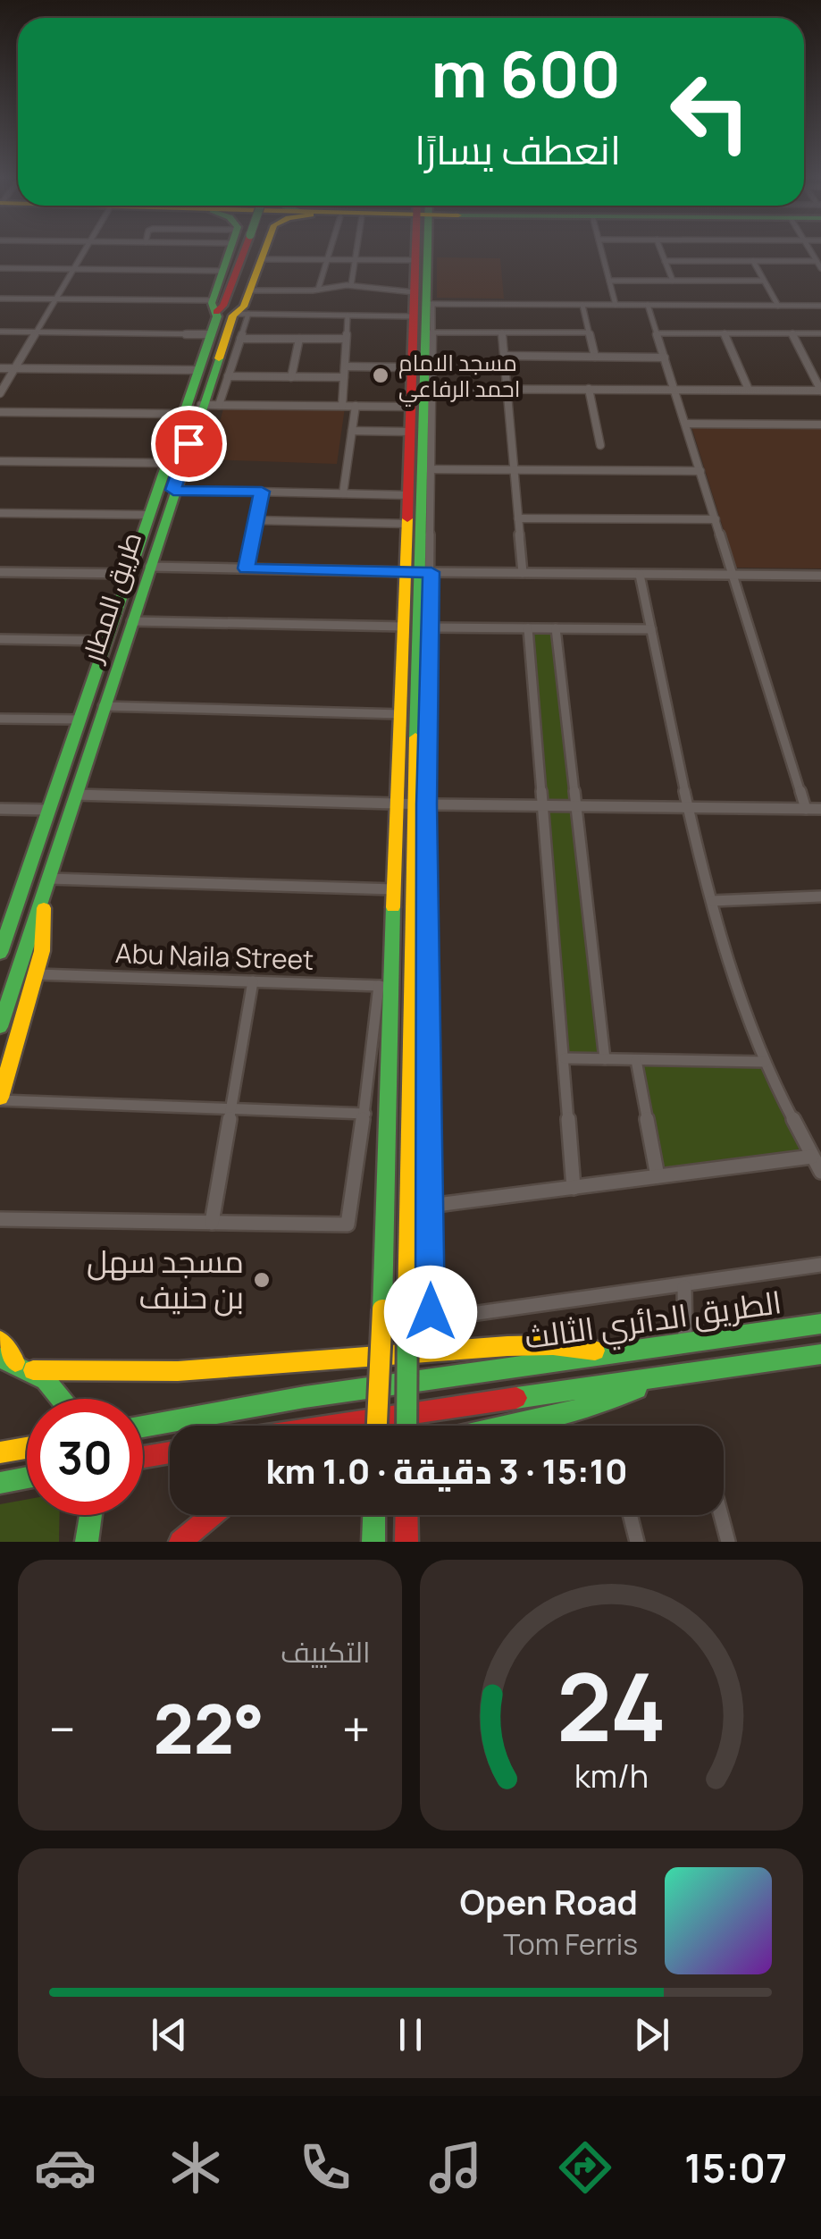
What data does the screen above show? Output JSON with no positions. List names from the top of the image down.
{
  "streets": {
    "main road": ["طريق المطار", "الطريق الدائري الثالث"],
    "street": ["Abu Naila Street"]
  },
  "places": ["مسجد الامام احمد الرفاعي", "مسجد سهل بن حنيف"],
  "page": {
    "turn": ["600 m", "انعطف يسارًا"],
    "limit": "30",
    "trip": "15:10 · 3 دقيقة · 1.0 km",
    "tile": "التكييف",
    "heat": ["−", "22°", "+"],
    "song": ["Open Road", "Tom Ferris"],
    "tabs": "15:07",
    "gauge": ["24", "km/h"]
  }
}
